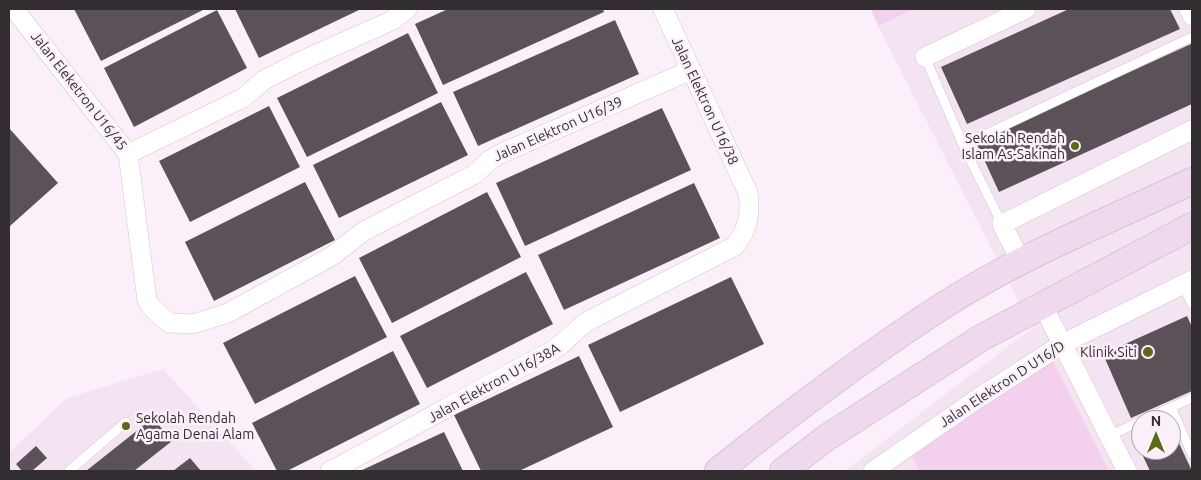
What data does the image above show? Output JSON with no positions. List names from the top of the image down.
{
  "streets": {
    "street": [
      "Jalan Eleketron U16/45",
      "Jalan Elektron U16/38",
      "Jalan Elektron U16/39",
      "Jalan Elektron U16/38A",
      "Jalan Elektron D U16/D"
    ]
  },
  "crossings": [
    ["Jalan Eleketron U16/45", "Jalan Elektron U16/39"],
    ["Jalan Elektron U16/38", "Jalan Elektron U16/39"],
    ["Jalan Elektron U16/38", "Jalan Elektron U16/38A"]
  ],
  "places": ["Sekolah Rendah Islam As-Sakinah", "Klinik Siti", "Sekolah Rendah Agama Denai Alam"],
  "north": "top"
}
